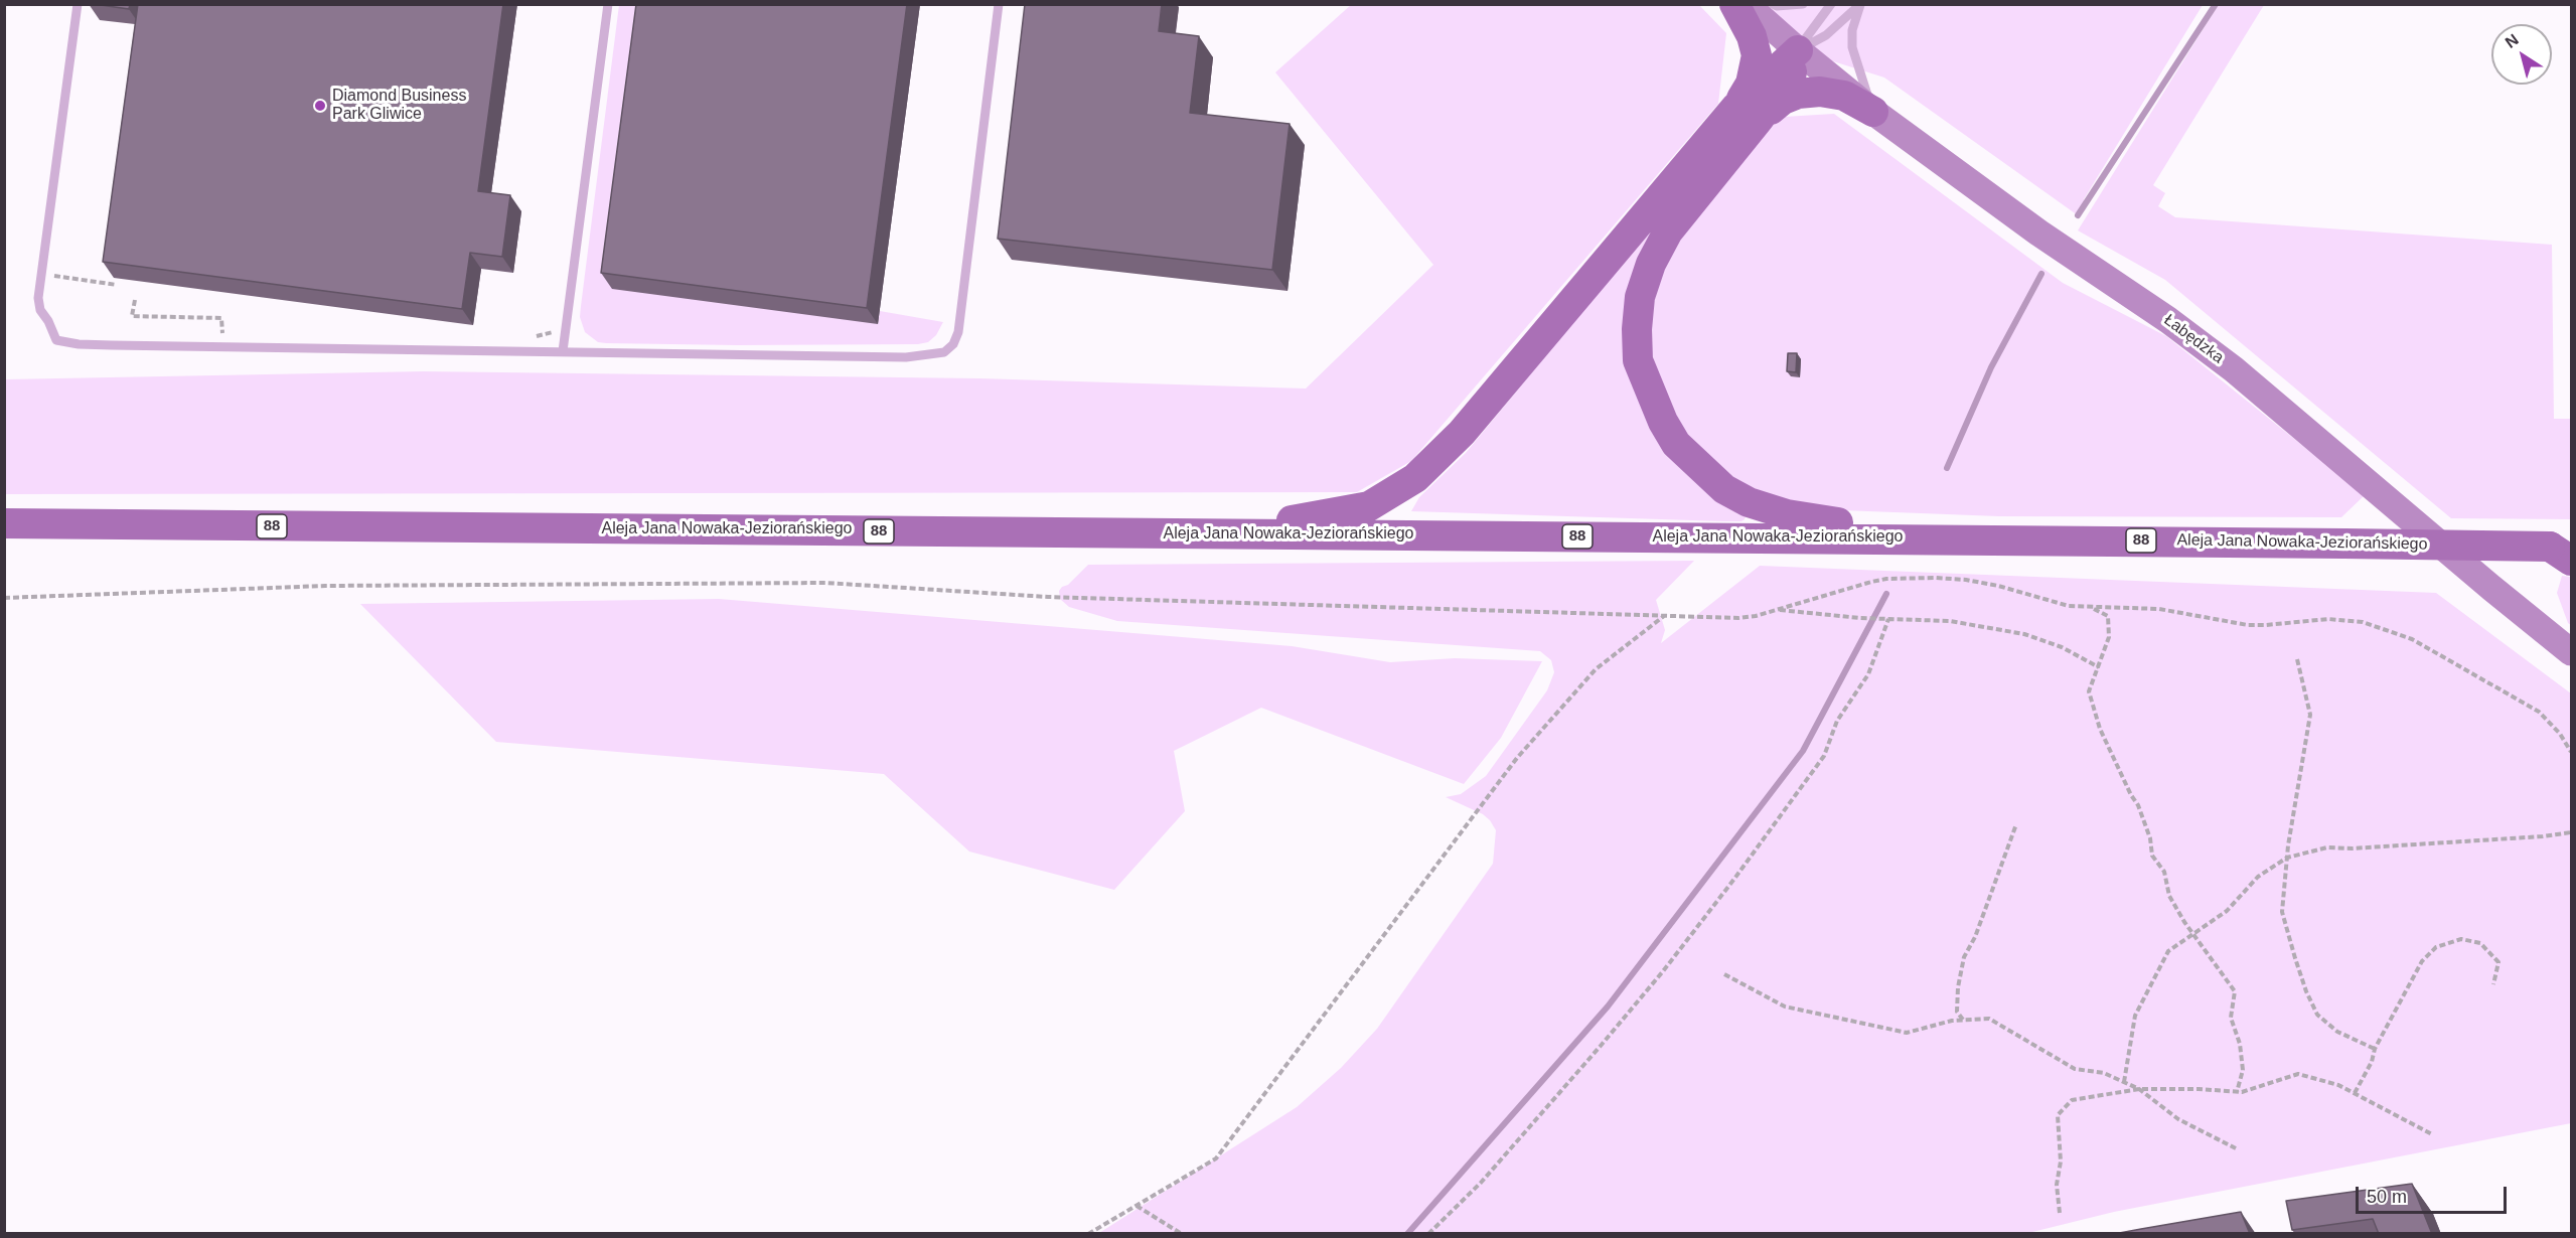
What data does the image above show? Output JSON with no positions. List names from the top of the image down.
{
  "streets": {
    "main road": ["88", "Aleja Jana Nowaka-Jeziorańskiego"],
    "street": ["Łabędzka"]
  },
  "places": ["Diamond Business Park Gliwice"],
  "scale_bar": "50 m",
  "north": "top left"
}
